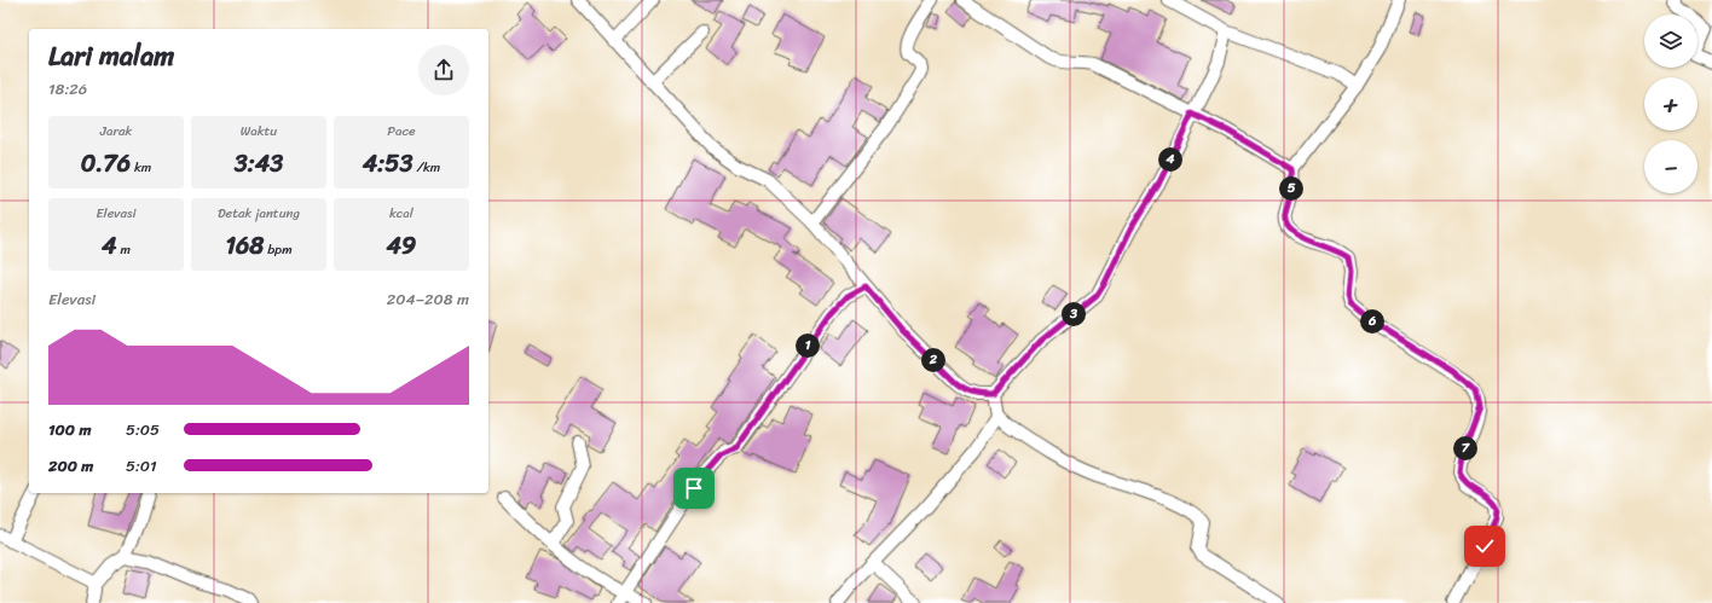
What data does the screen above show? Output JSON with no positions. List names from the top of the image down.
{
  "page": {
    "map_buttons": ["+", "−"],
    "heading": ["Lari malam", "18:26"],
    "stats": [
      ["Jarak", "0.76 km"],
      ["Waktu", "3:43"],
      ["Pace", "4:53 /km"],
      ["Elevasi", "4 m"],
      ["Detak jantung", "168 bpm"],
      ["kcal", "49"]
    ],
    "pins": [
      "4",
      "5",
      "3",
      "6",
      "1",
      "2",
      "7"
    ],
    "chart": ["Elevasi", "204–208 m"],
    "list": [
      {
        "name": "100 m",
        "note": "5:05"
      },
      {
        "name": "200 m",
        "note": "5:01"
      }
    ]
  }
}
